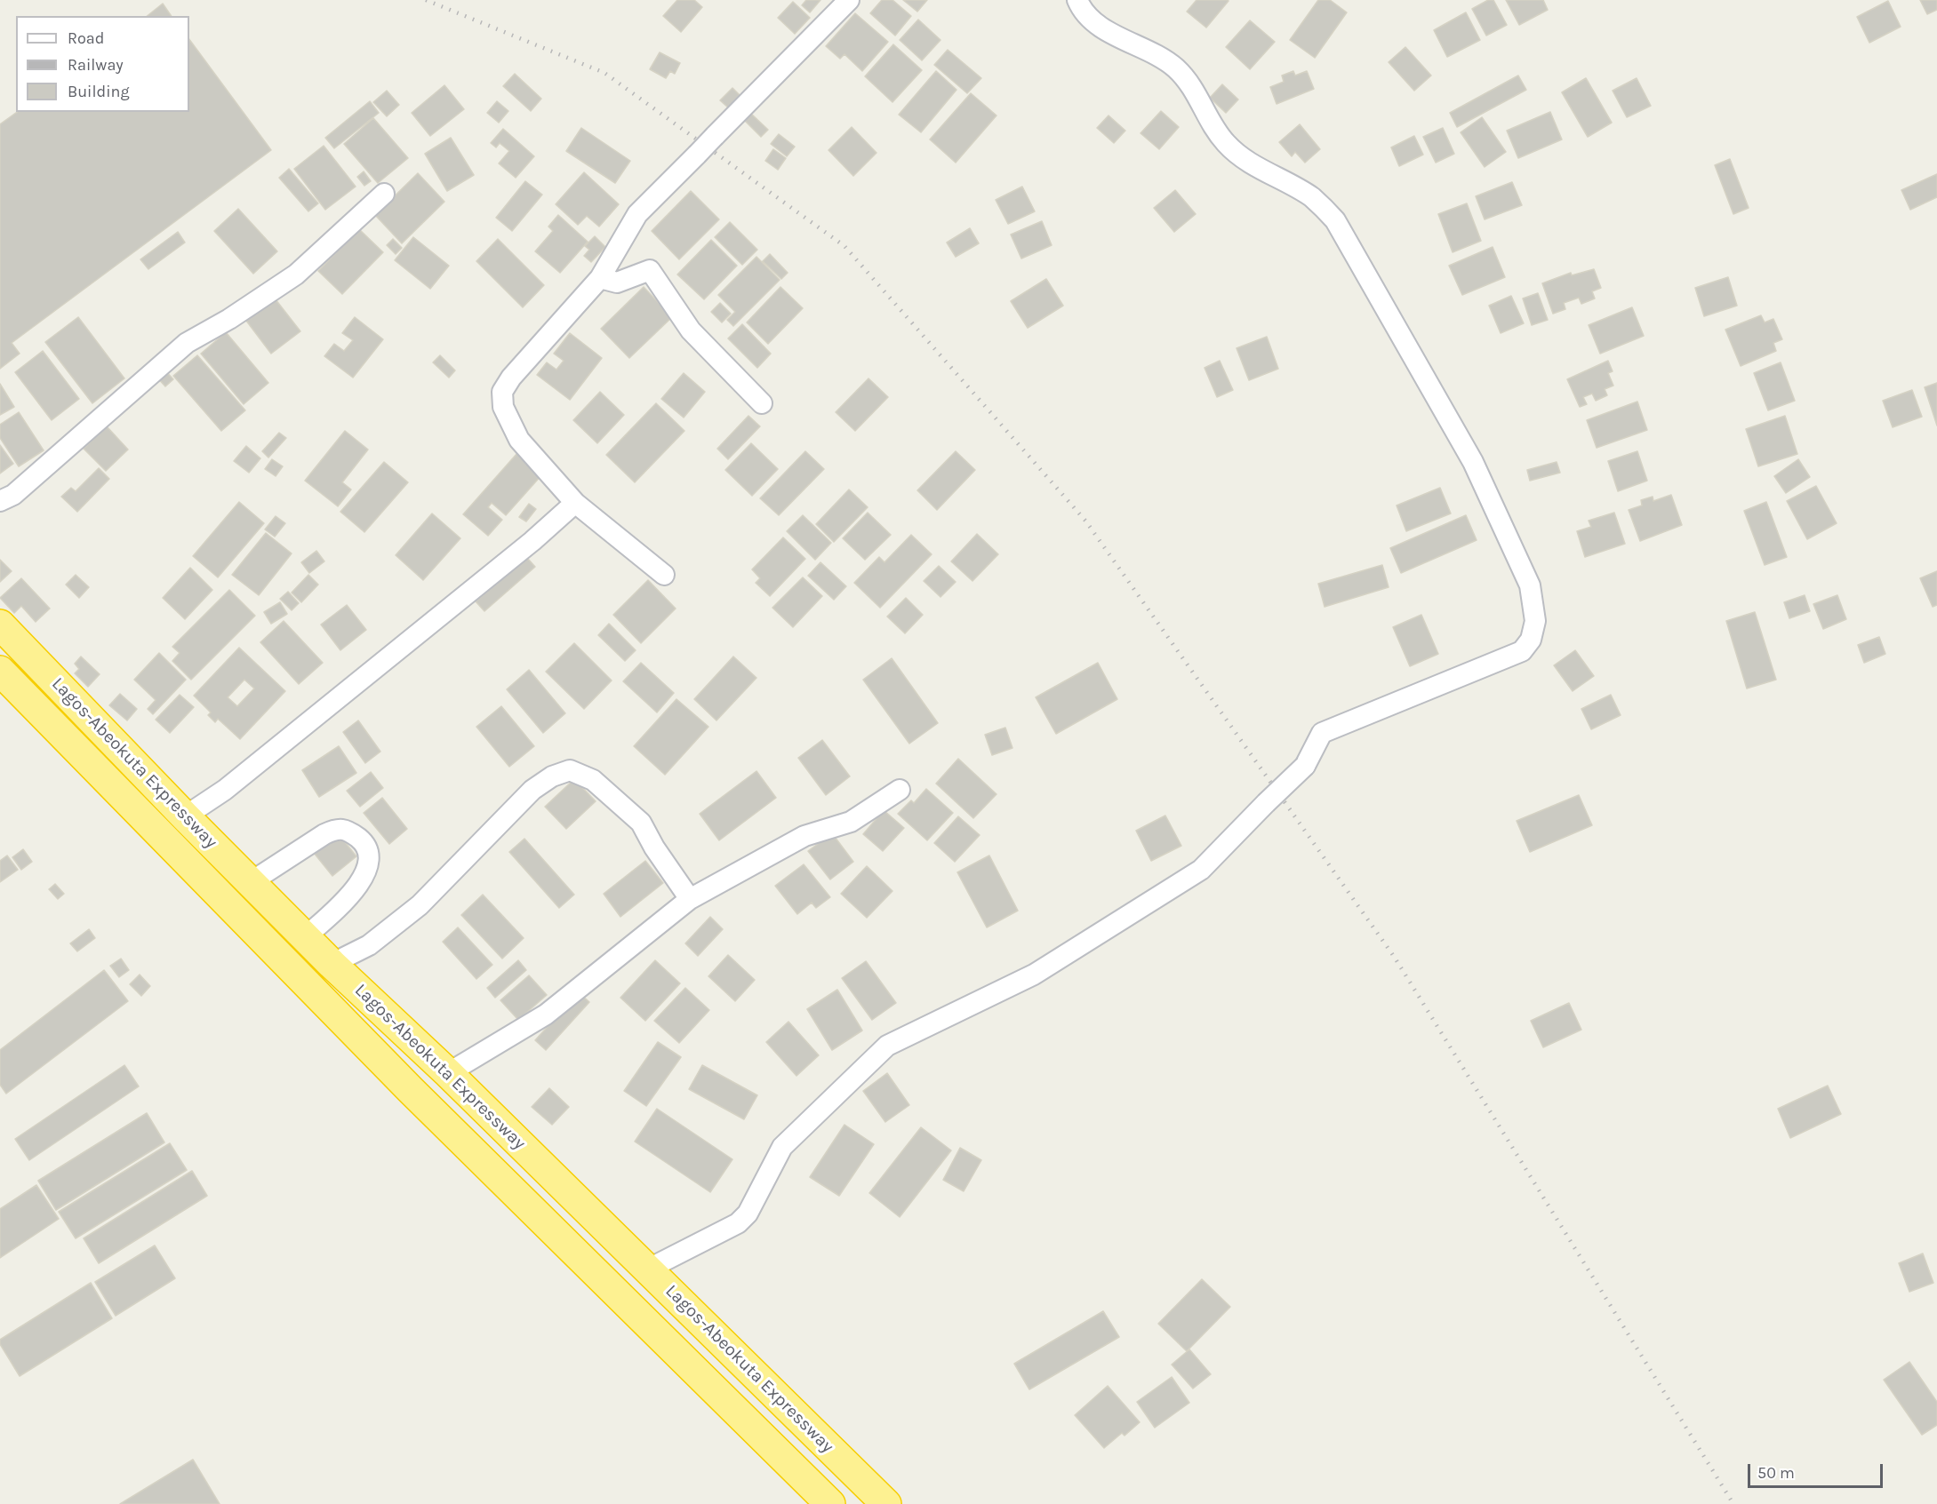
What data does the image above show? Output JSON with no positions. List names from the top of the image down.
{
  "streets": {
    "highway": ["Lagos-Abeokuta Expressway"]
  },
  "legend": ["Road", "Railway", "Building"],
  "scale_bar": "50 m"
}
